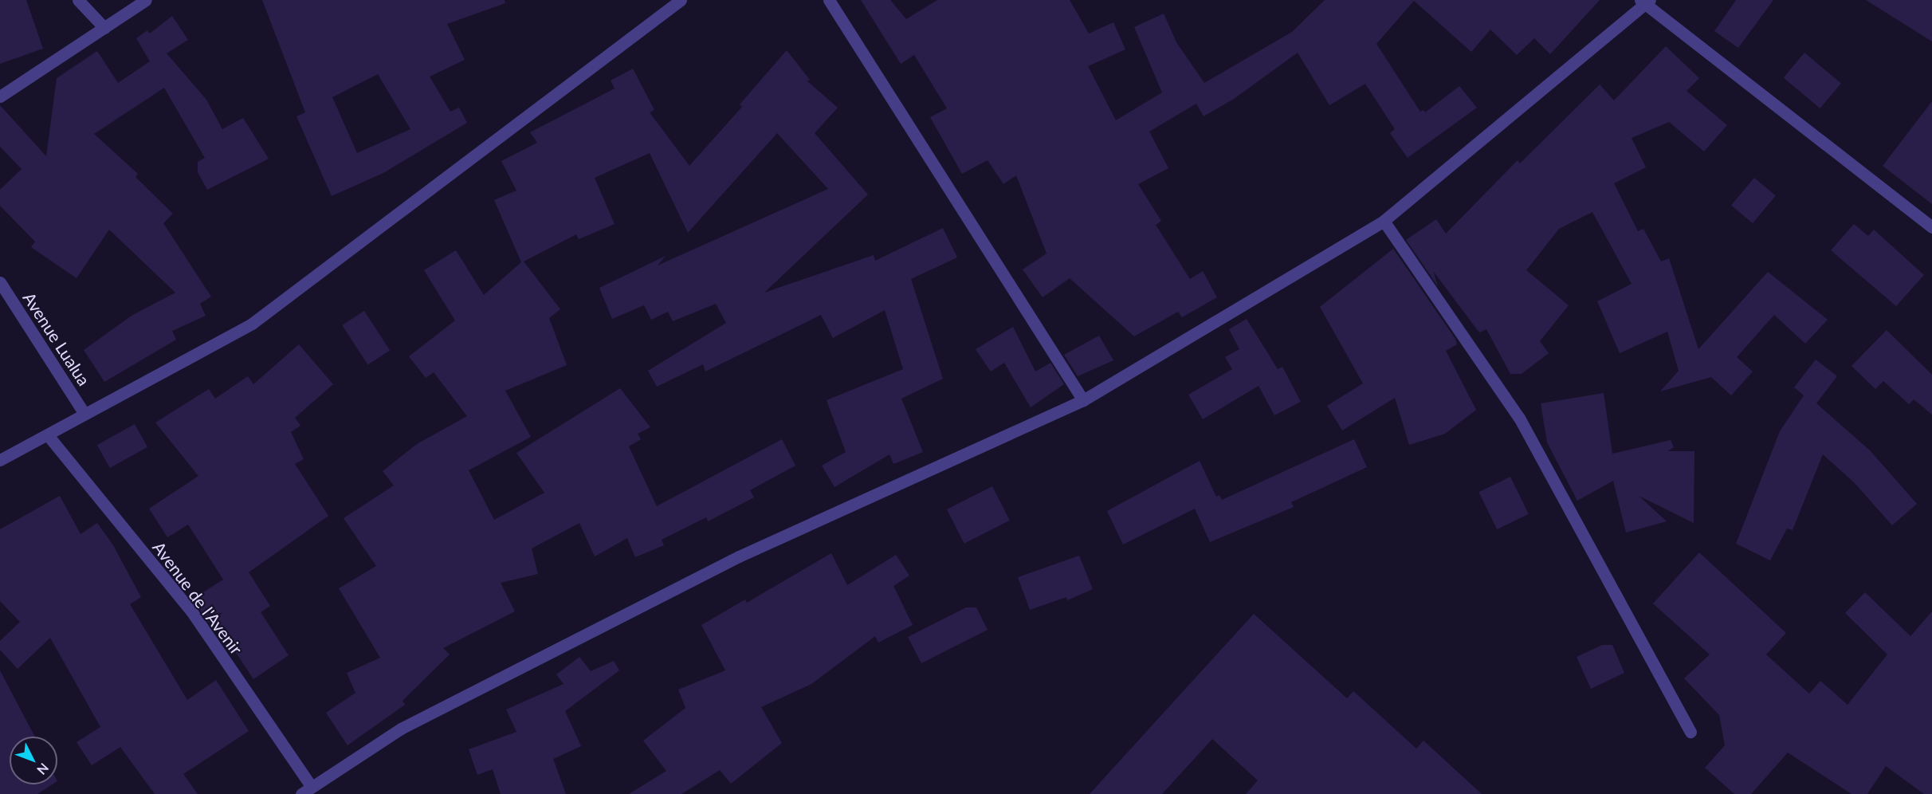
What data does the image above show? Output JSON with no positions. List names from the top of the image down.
{
  "streets": {
    "street": ["Avenue Lualua", "Avenue de l'Avenir"]
  },
  "north": "bottom right"
}
